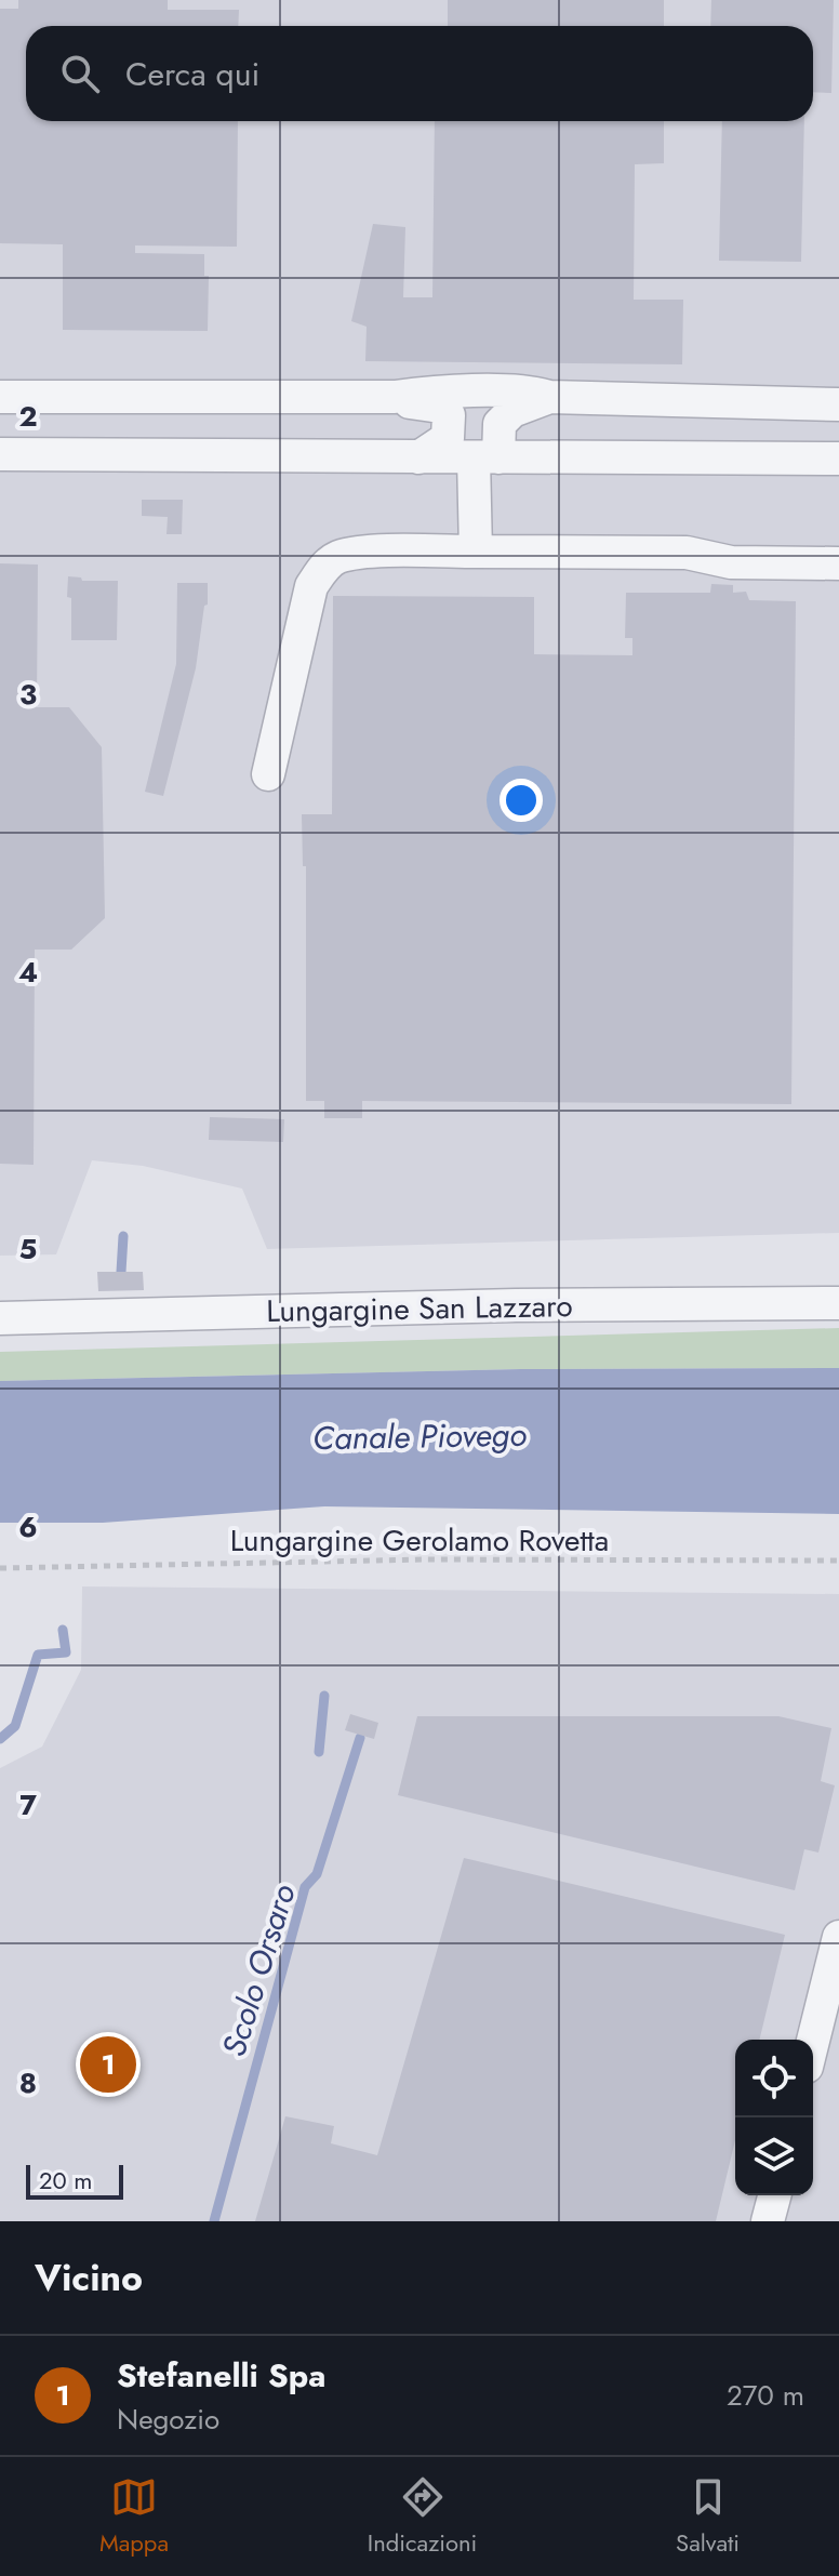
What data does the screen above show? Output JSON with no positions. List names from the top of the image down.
{
  "streets": {
    "street": ["Lungargine San Lazzaro"],
    "path": ["Lungargine Gerolamo Rovetta"]
  },
  "water": ["Canale Piovego", "Scolo Orsaro"],
  "scale_bar": "20 m",
  "page": {
    "search": "Cerca qui",
    "pins": "1",
    "scale": "20 m",
    "heading": "Vicino",
    "list": [
      {
        "mark": "1",
        "name": "Stefanelli Spa",
        "note": "Negozio",
        "value": "270 m"
      }
    ],
    "nav": ["Mappa", "Indicazioni", "Salvati"]
  },
  "grid": {
    "rows": [
      "2",
      "3",
      "4",
      "5",
      "6",
      "7",
      "8"
    ]
  }
}
